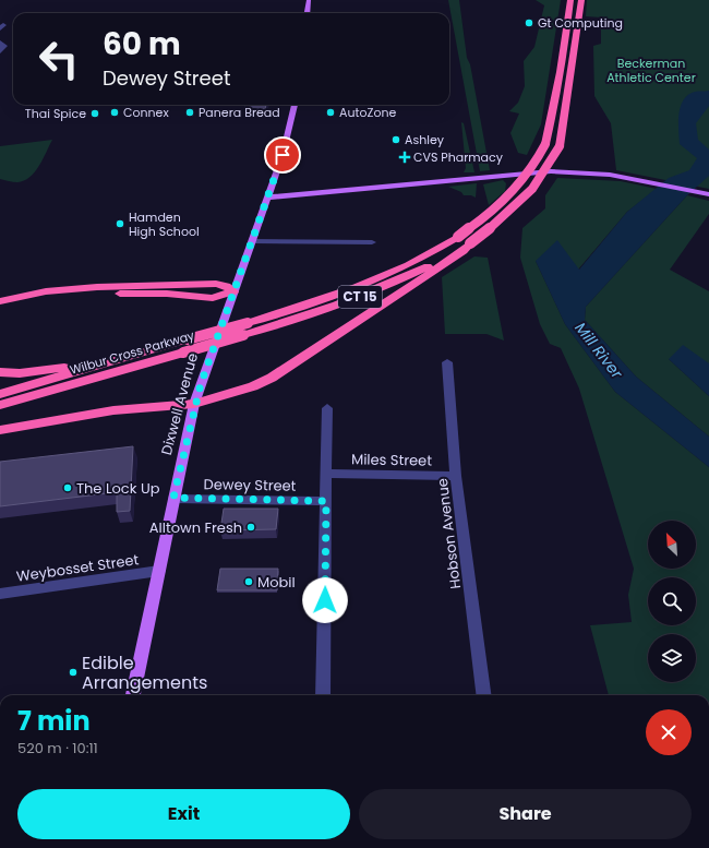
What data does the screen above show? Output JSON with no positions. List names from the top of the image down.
{
  "streets": {
    "highway": ["CT 15", "Wilbur Cross Parkway"],
    "main road": ["Dixwell Avenue"],
    "street": [
      "Miles Street",
      "Dewey Street",
      "Hobson Avenue",
      "Weybosset Street"
    ]
  },
  "crossings": [
    ["Dixwell Avenue", "Dewey Street"],
    ["Dixwell Avenue", "Weybosset Street"],
    ["Miles Street", "Hobson Avenue"]
  ],
  "water": ["Mill River"],
  "parks": ["Beckerman Athletic Center"],
  "places": {
    "other": [
      "Gt Computing",
      "Connex",
      "Panera Bread",
      "AutoZone",
      "Thai Spice",
      "Ashley",
      "Hamden High School",
      "The Lock Up",
      "Alltown Fresh",
      "Mobil",
      "Edible Arrangements"
    ],
    "health": ["CVS Pharmacy"]
  },
  "north": "top left",
  "page": {
    "turn": ["60 m", "Dewey Street"],
    "heading": ["7 min", "520 m · 10:11"],
    "buttons": ["Exit", "Share"]
  }
}
